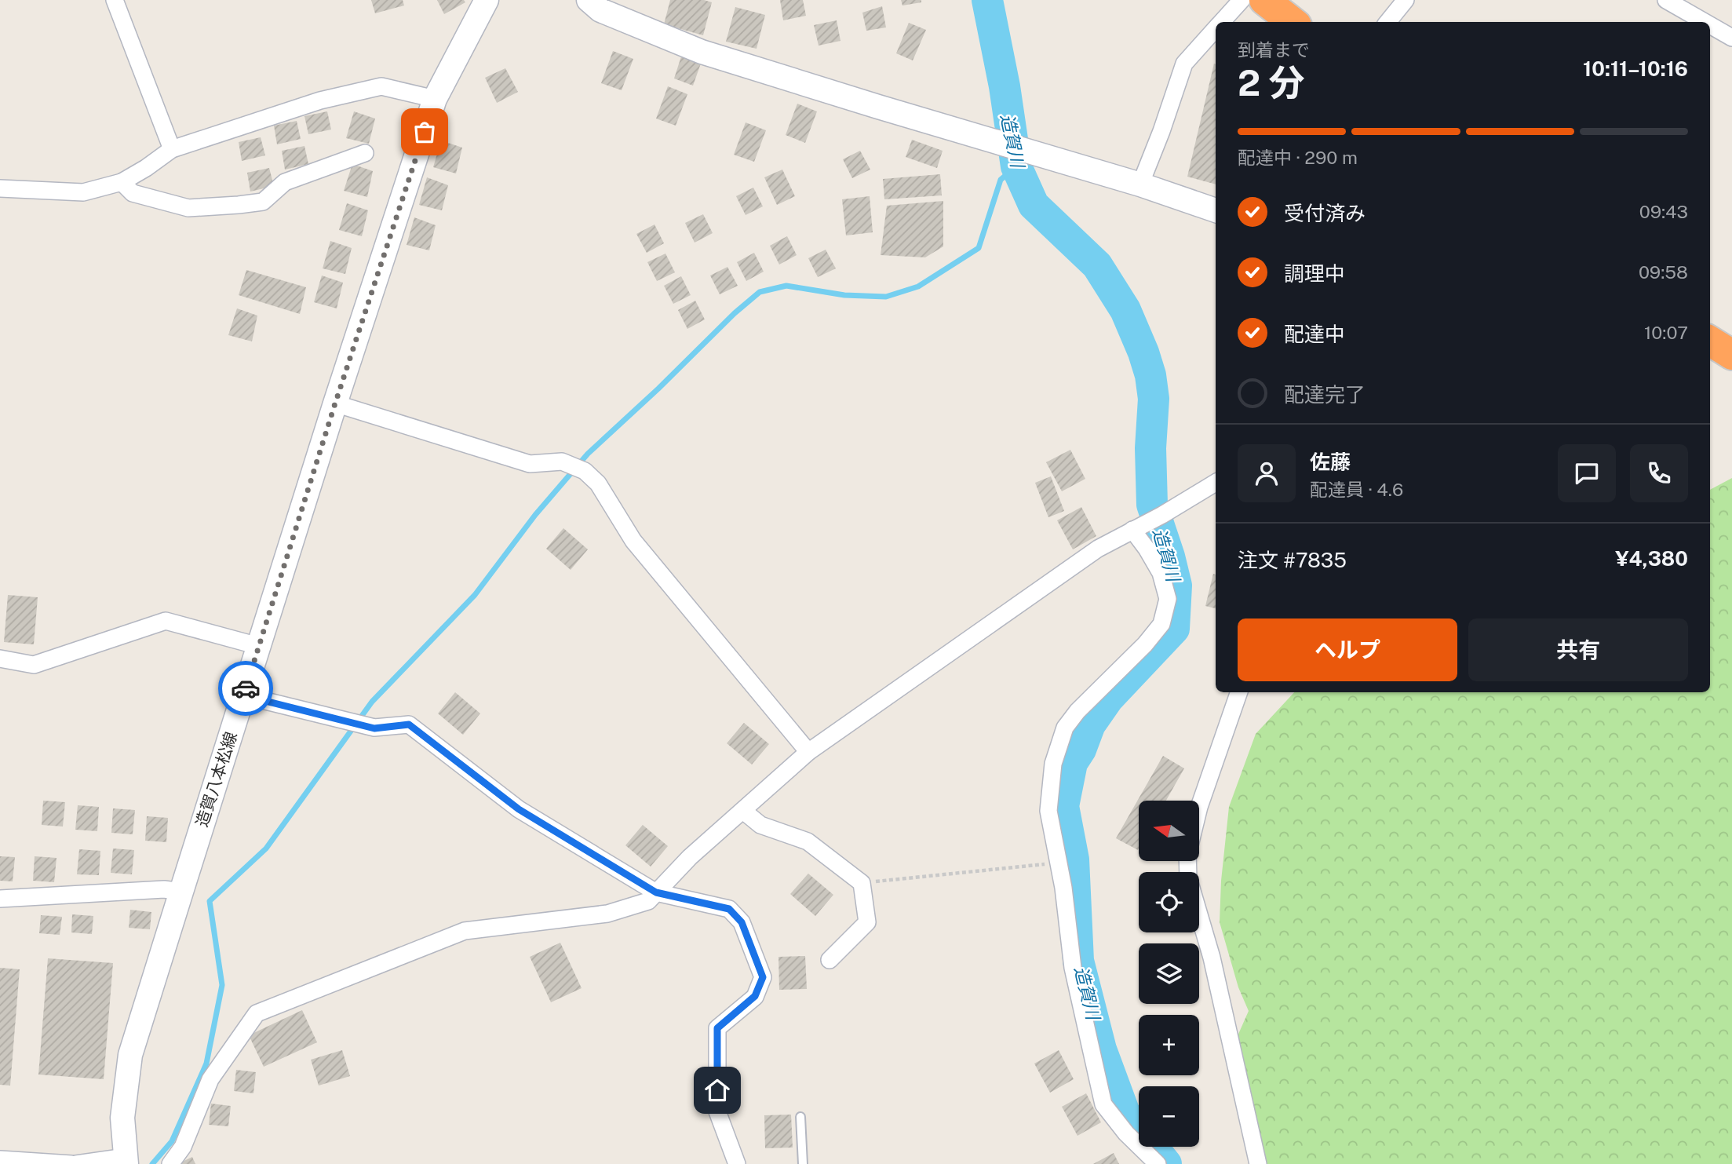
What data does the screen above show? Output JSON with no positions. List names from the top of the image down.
{
  "streets": {
    "main road": ["造賀八本松線"]
  },
  "water": ["造賀川"],
  "north": "left",
  "page": {
    "heading": ["2 分", "到着まで", "10:11–10:16"],
    "panel": [
      "佐藤",
      "配達員 · 4.6",
      "注文 #7835",
      "¥4,380"
    ],
    "bar": "配達中 · 290 m",
    "list": [
      ["受付済み", "09:43"],
      ["調理中", "09:58"],
      ["配達中", "10:07"],
      "配達完了"
    ],
    "buttons": ["ヘルプ", "共有"],
    "map_buttons": ["+", "−"]
  }
}
